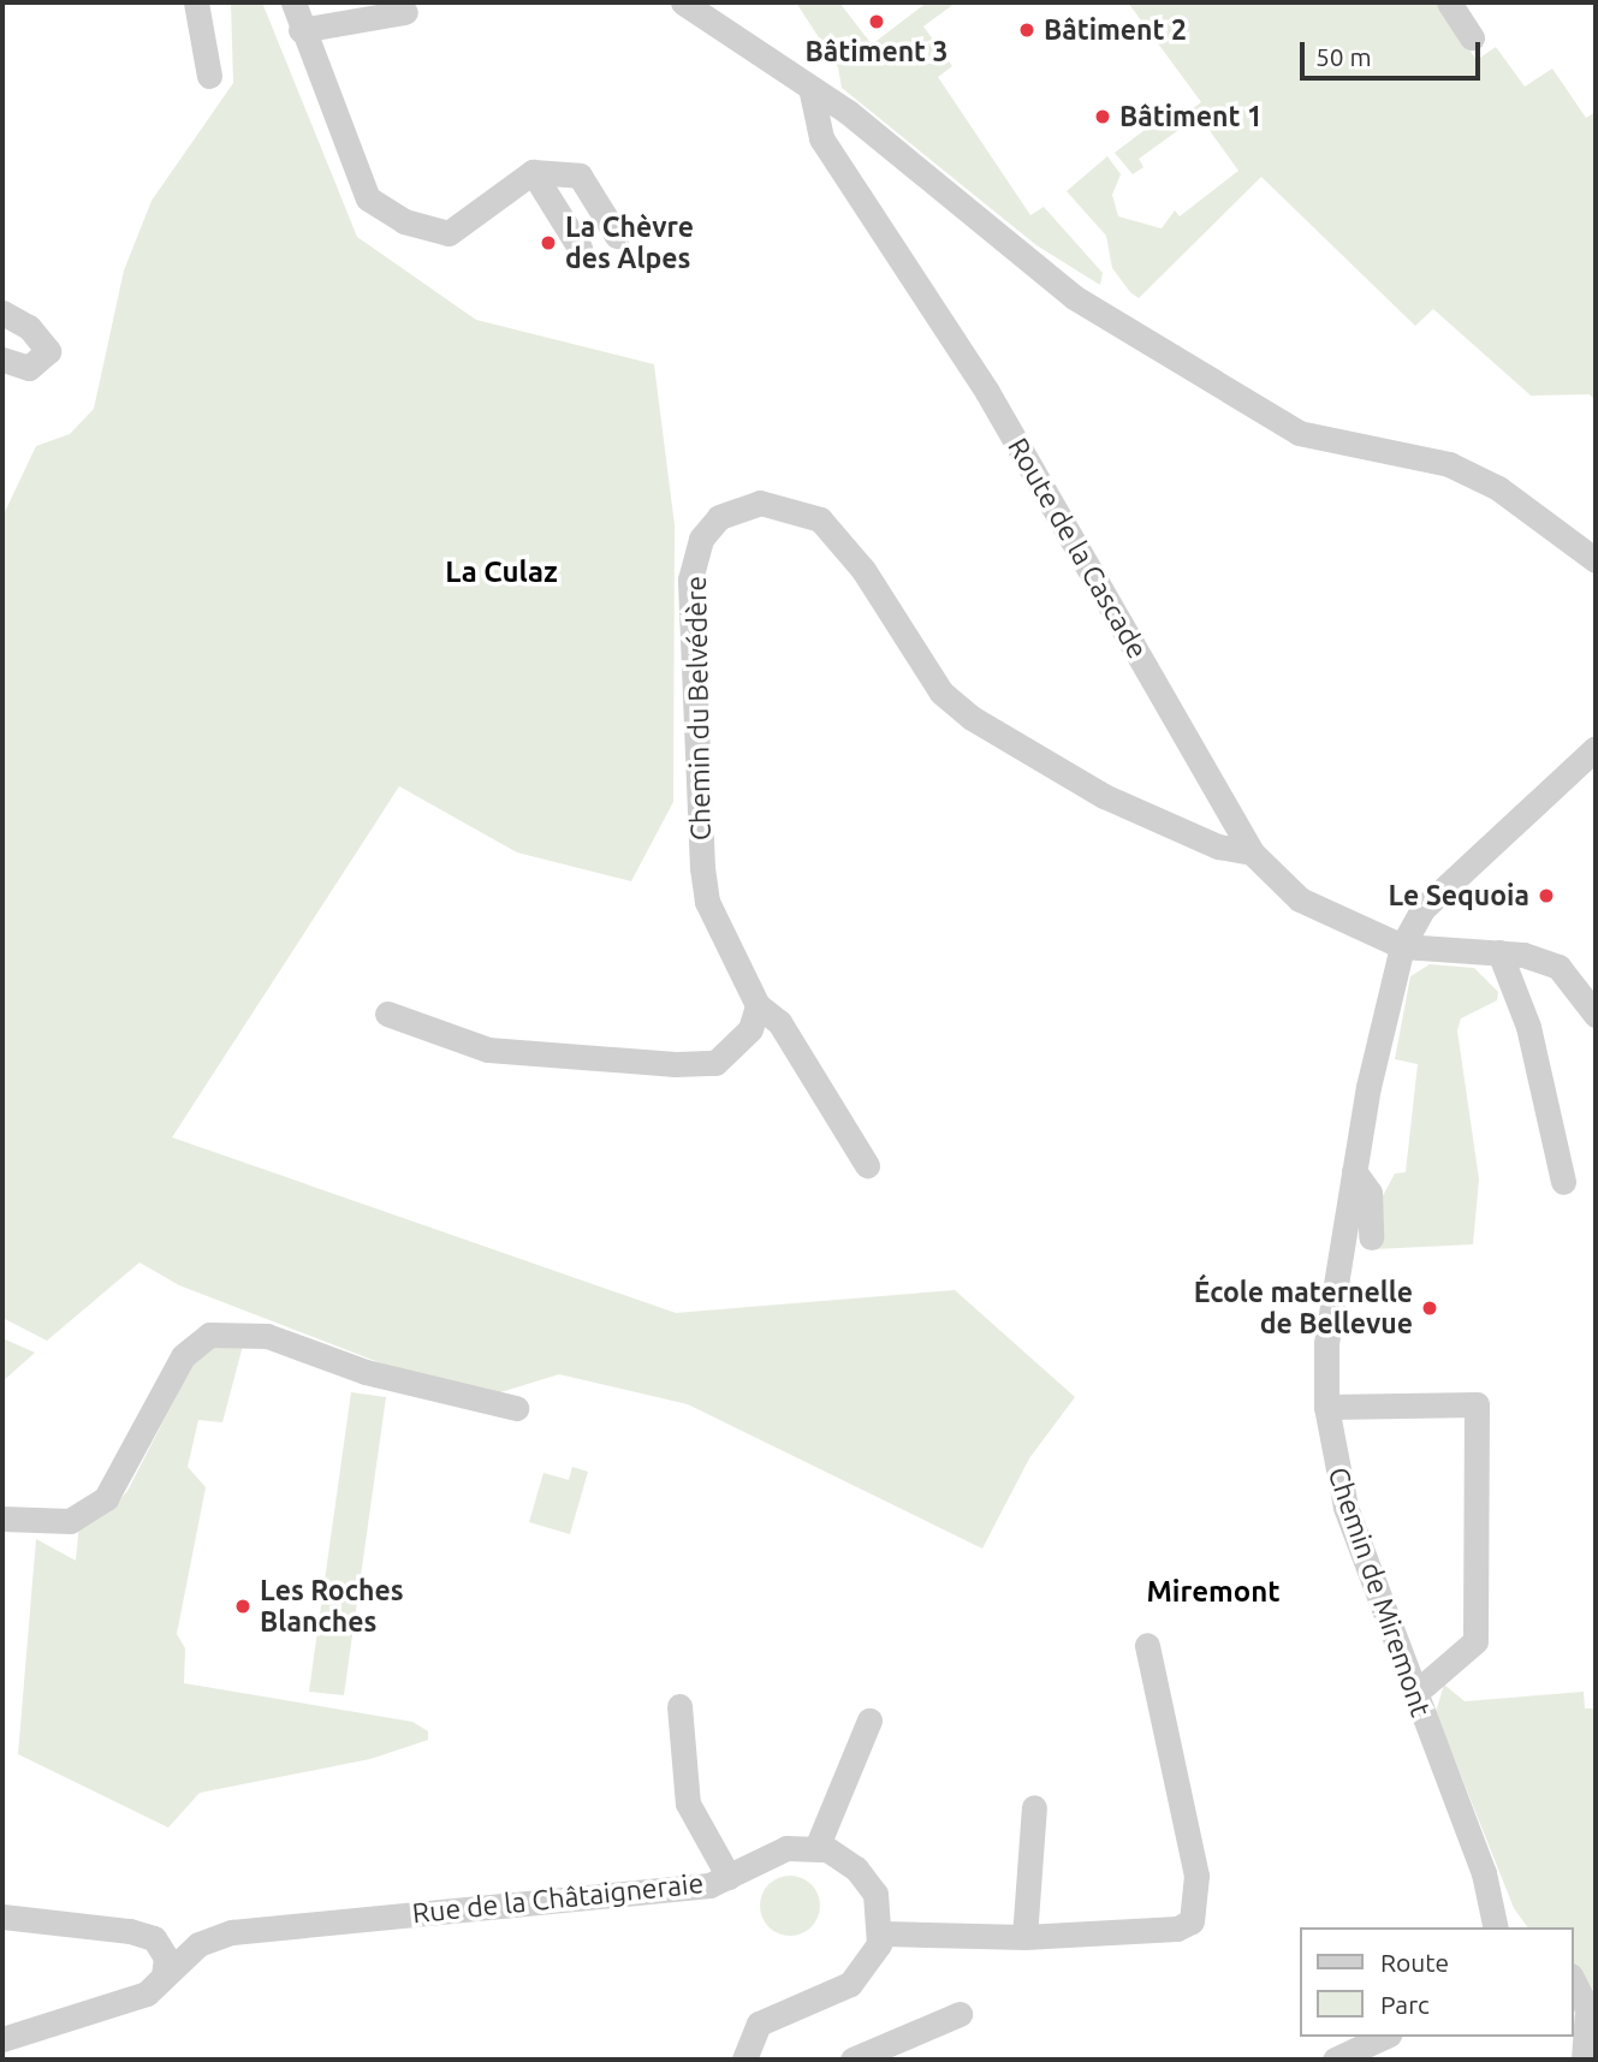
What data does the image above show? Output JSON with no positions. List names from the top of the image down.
{
  "streets": {
    "street": [
      "Route de la Cascade",
      "Chemin du Belvédère",
      "Chemin de Miremont",
      "Rue de la Châtaigneraie"
    ]
  },
  "crossings": [
    ["Route de la Cascade", "Chemin du Belvédère"],
    ["Route de la Cascade", "Chemin de Miremont"]
  ],
  "districts": ["La Culaz", "Miremont"],
  "places": [
    "Bâtiment 3",
    "Bâtiment 2",
    "Bâtiment 1",
    "La Chèvre des Alpes",
    "Le Sequoia",
    "École maternelle de Bellevue",
    "Les Roches Blanches"
  ],
  "legend": ["Route", "Parc"],
  "scale_bar": "50 m"
}
